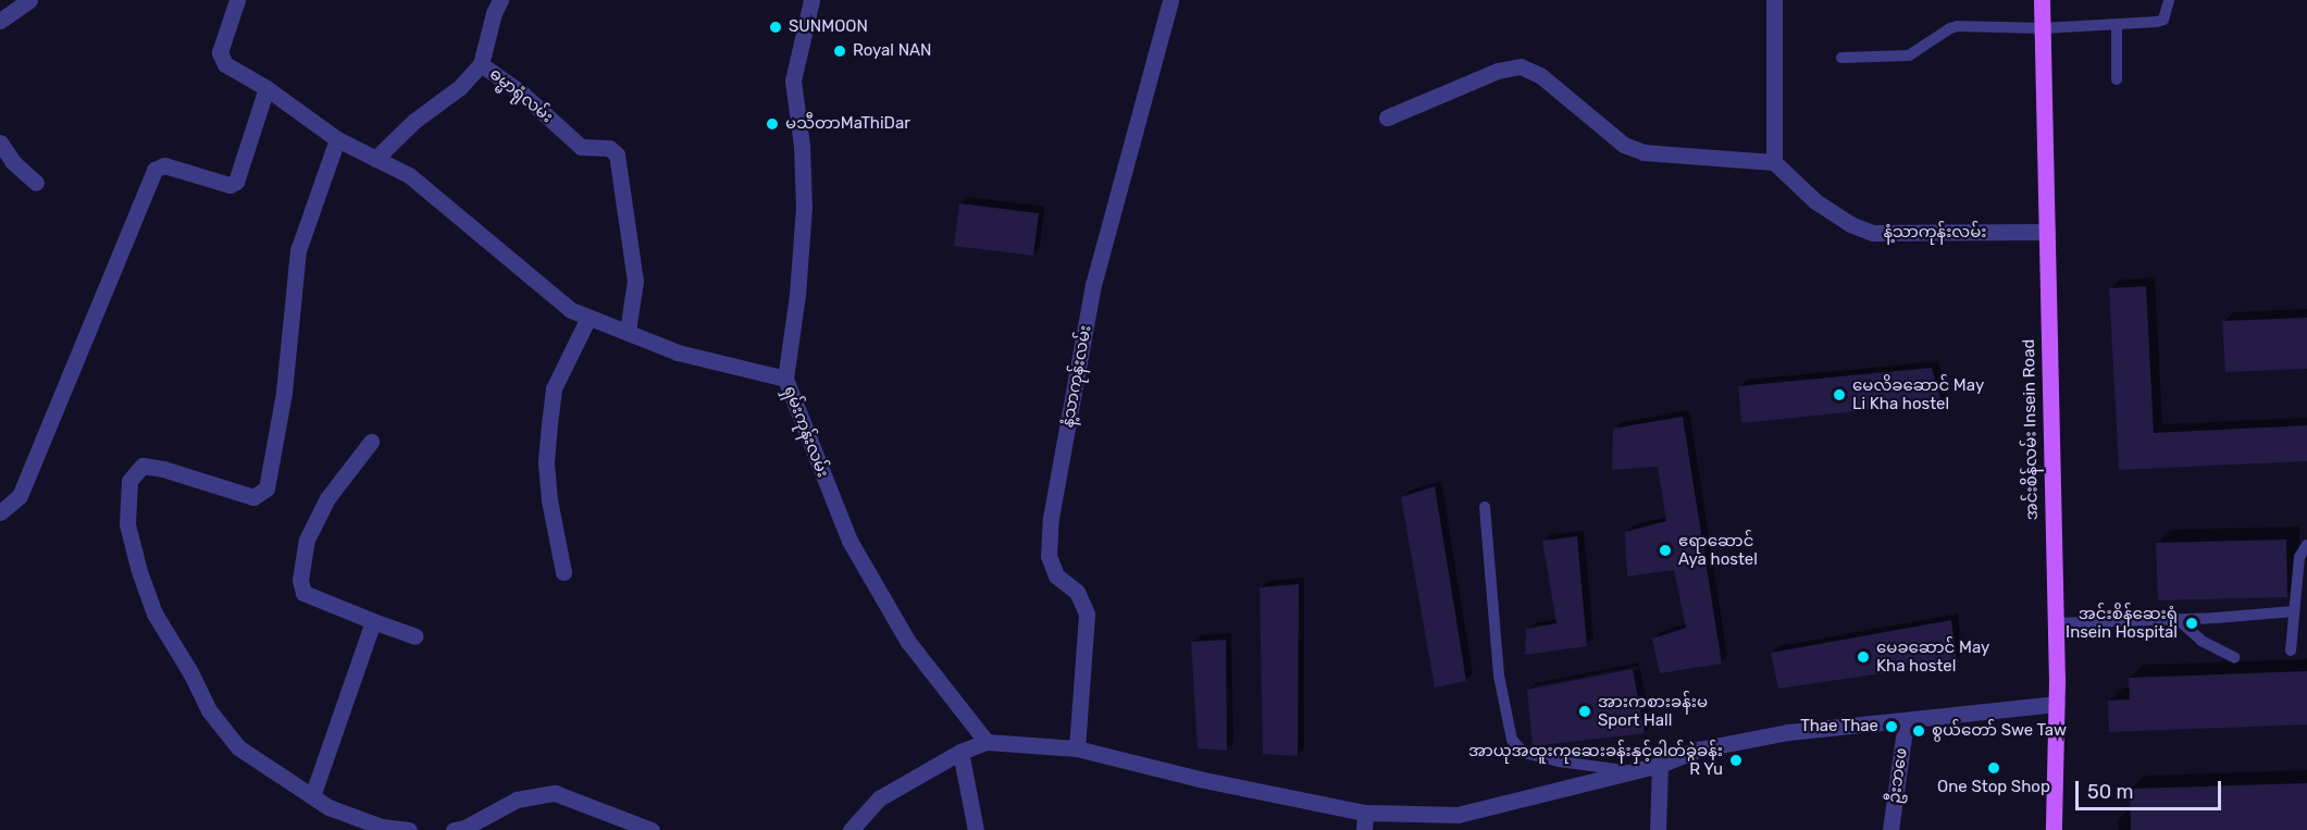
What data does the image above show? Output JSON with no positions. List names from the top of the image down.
{
  "streets": {
    "main road": ["အင်းစိန်လမ်း Insein Road"],
    "street": [
      "ဓမ္မာရုံလမ်း",
      "နံ့သာကုန်းလမ်း",
      "ရှမ်းကုန်းလမ်း",
      "ဦးဘဖေ"
    ]
  },
  "crossings": [
    ["နံ့သာကုန်းလမ်း", "အင်းစိန်လမ်း Insein Road"]
  ],
  "places": [
    "SUNMOON",
    "Royal NAN",
    "မသီတာMaThiDar",
    "မေလိခဆောင် May Li Kha hostel",
    "ဧရာဆောင် Aya hostel",
    "အင်းစိန်ဆေးရုံ Insein Hospital",
    "မေခဆောင် May Kha hostel",
    "အားကစားခန်းမ Sport Hall",
    "Thae Thae",
    "စွယ်တော် Swe Taw",
    "အာယုအထူးကုဆေးခန်းနှင့်ဓါတ်ခွဲခန်း R Yu",
    "One Stop Shop"
  ],
  "scale_bar": "50 m"
}
